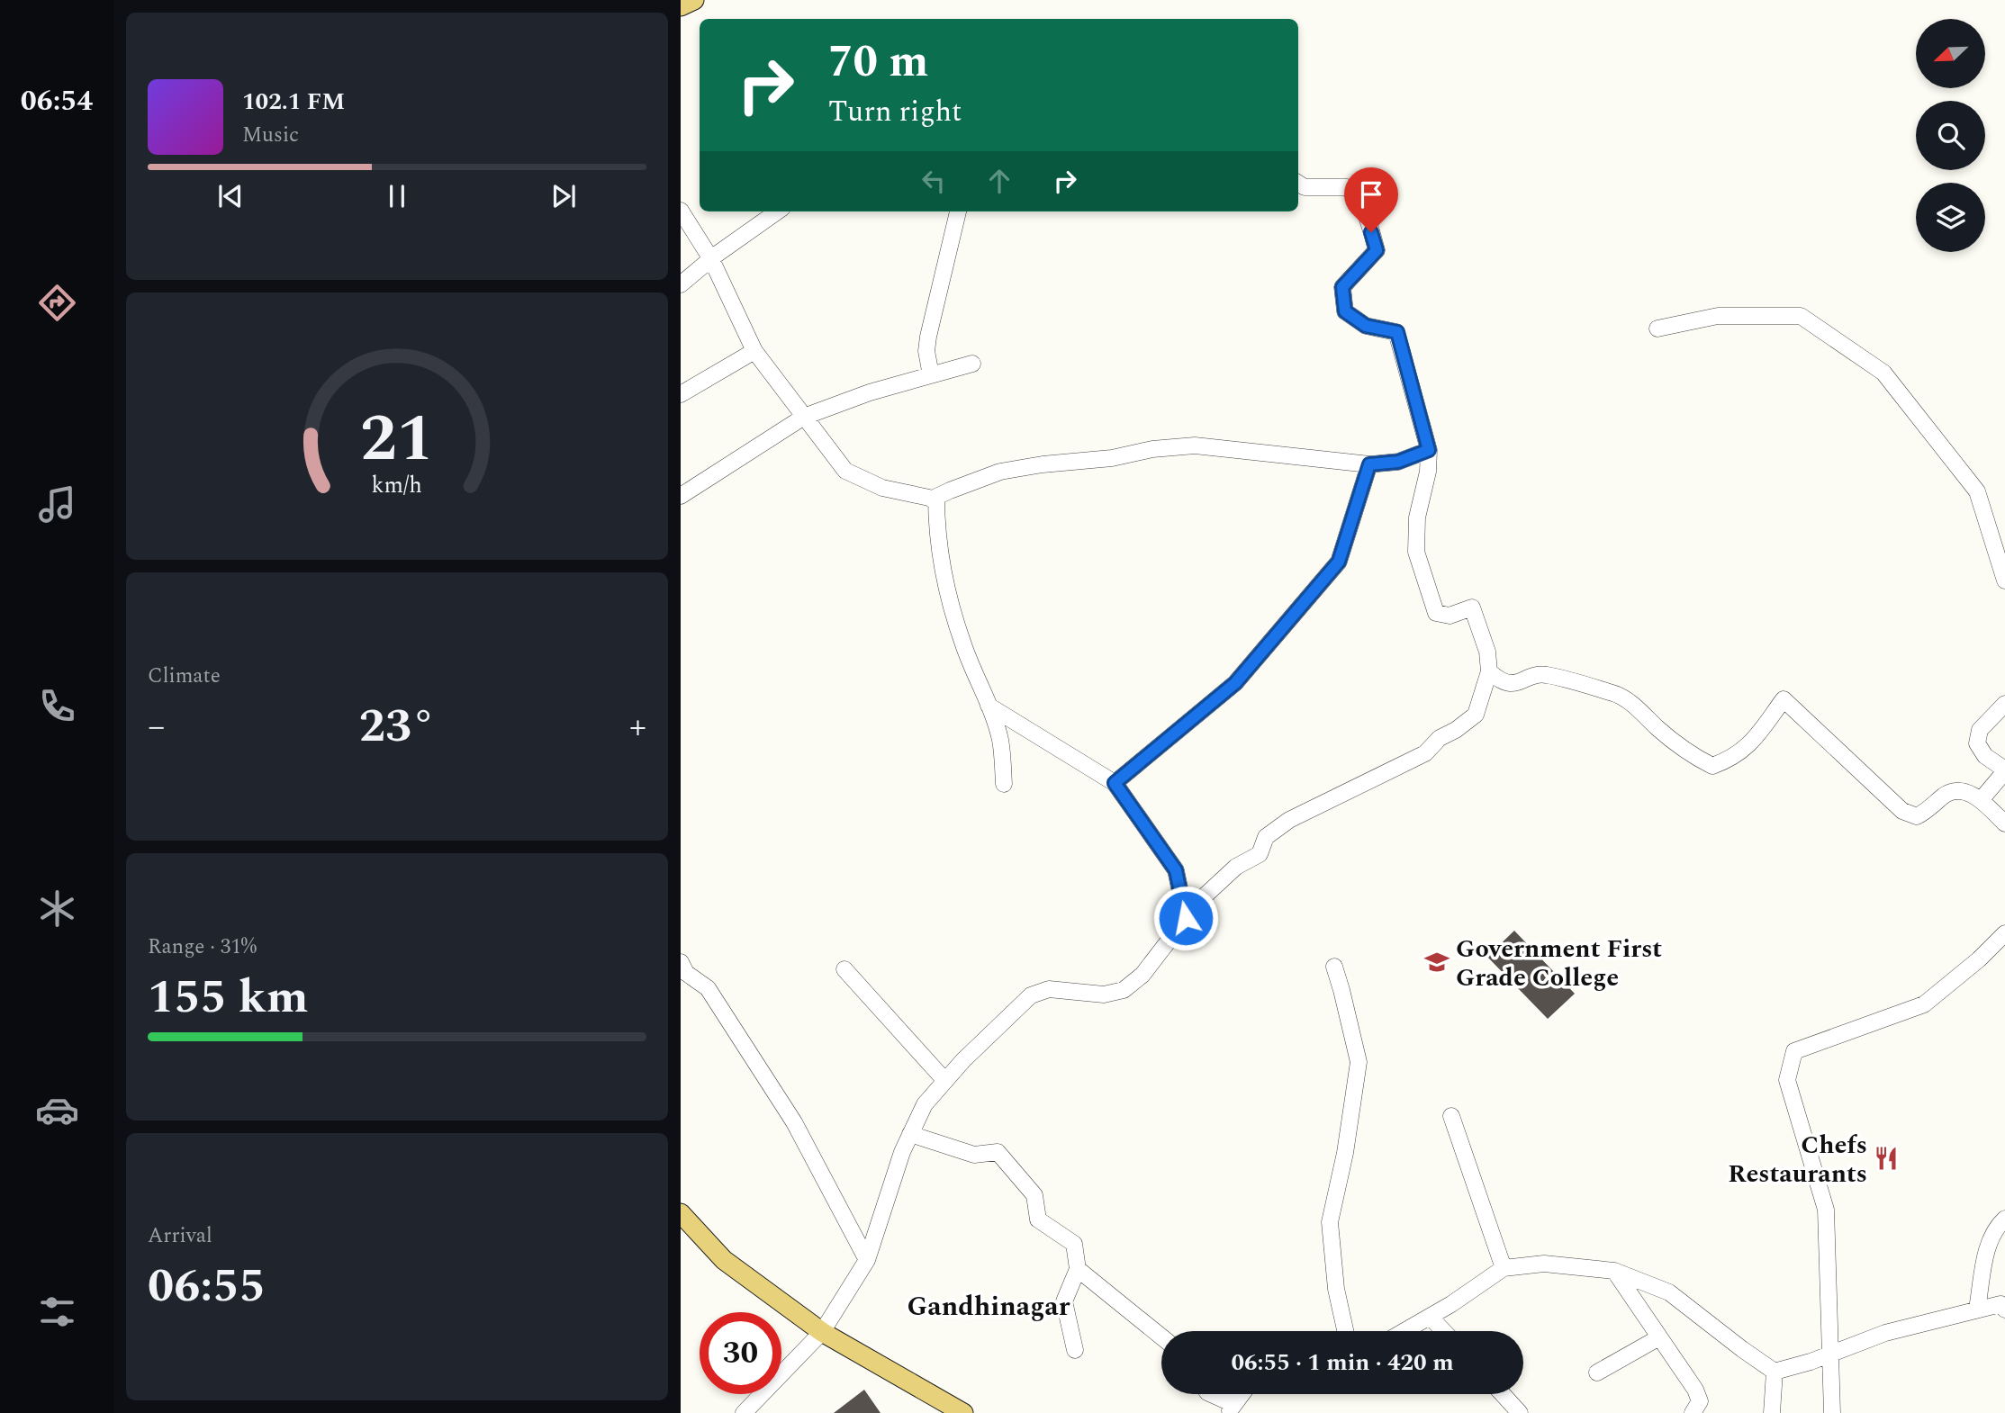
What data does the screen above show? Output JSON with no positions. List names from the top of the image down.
{
  "districts": ["Gandhinagar"],
  "places": {
    "school or university": ["Government First Grade College"],
    "restaurant": ["Chefs Restaurants"]
  },
  "north": "bottom left",
  "page": {
    "tabs": "06:54",
    "turn": ["70 m", "Turn right"],
    "song": ["102.1 FM", "Music"],
    "tile": [
      "Climate",
      ["Range · 31%", "155 km"],
      ["Arrival", "06:55"]
    ],
    "heat": ["−", "23°", "+"],
    "limit": "30",
    "trip": "06:55 · 1 min · 420 m",
    "gauge": ["21", "km/h"]
  }
}
